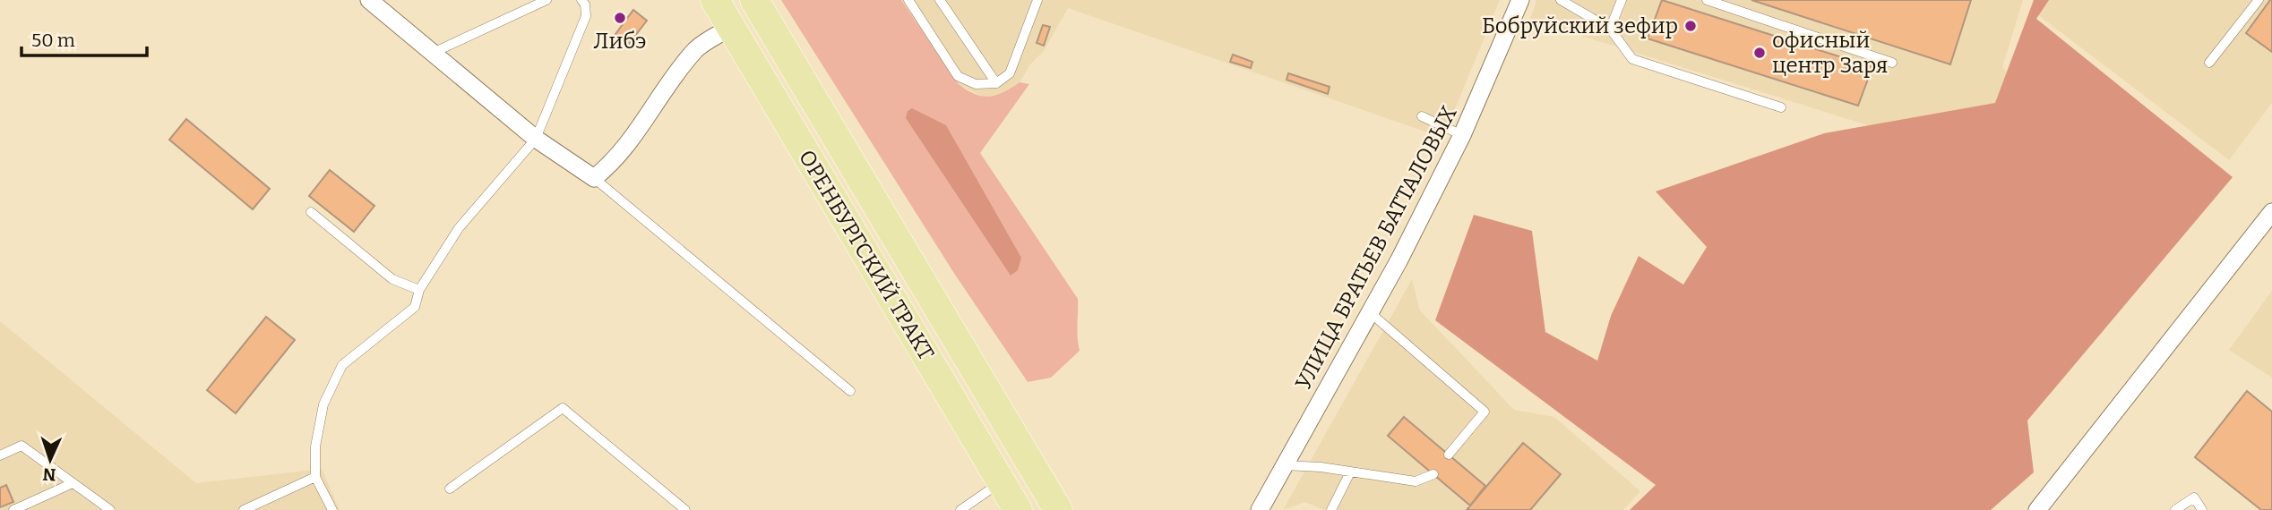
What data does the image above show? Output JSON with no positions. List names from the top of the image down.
{
  "streets": {
    "main road": ["ОРЕНБУРГСКИЙ ТРАКТ"],
    "street": ["УЛИЦА БРАТЬЕВ БАТТАЛОВЫХ"]
  },
  "places": ["Либэ", "Бобруйский зефир", "офисный центр Заря"],
  "scale_bar": "50 m",
  "north": "bottom"
}
